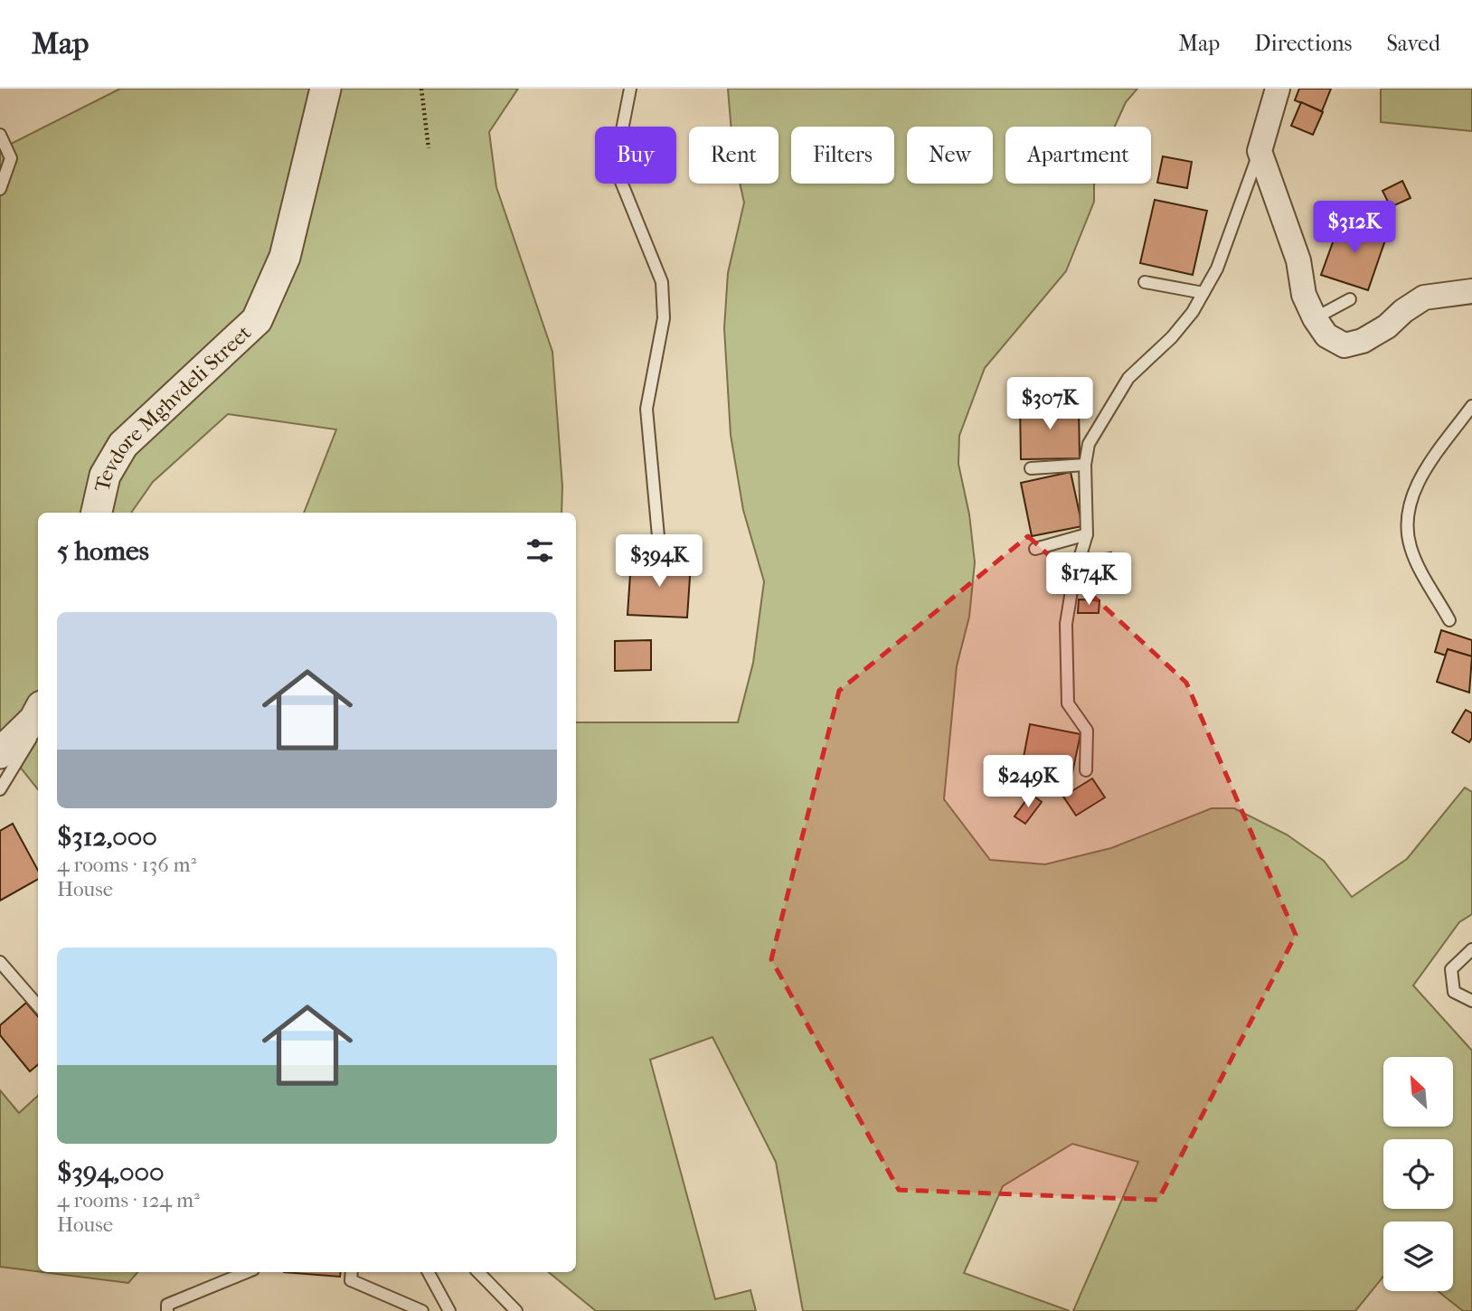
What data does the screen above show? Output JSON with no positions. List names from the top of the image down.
{
  "streets": {
    "street": ["Tevdore Mghvdeli Street"]
  },
  "north": "top left",
  "page": {
    "header": "Map",
    "nav": ["Map", "Directions", "Saved"],
    "chip": [
      "Buy",
      "Rent",
      "Filters",
      "New",
      "Apartment"
    ],
    "price": [
      "$312K",
      "$307K",
      "$394K",
      "$174K",
      "$249K"
    ],
    "heading": "5 homes",
    "list": [
      {
        "name": "$312,000",
        "note": "4 rooms · 136 m² · House"
      },
      {
        "name": "$394,000",
        "note": "4 rooms · 124 m² · House"
      }
    ]
  }
}
